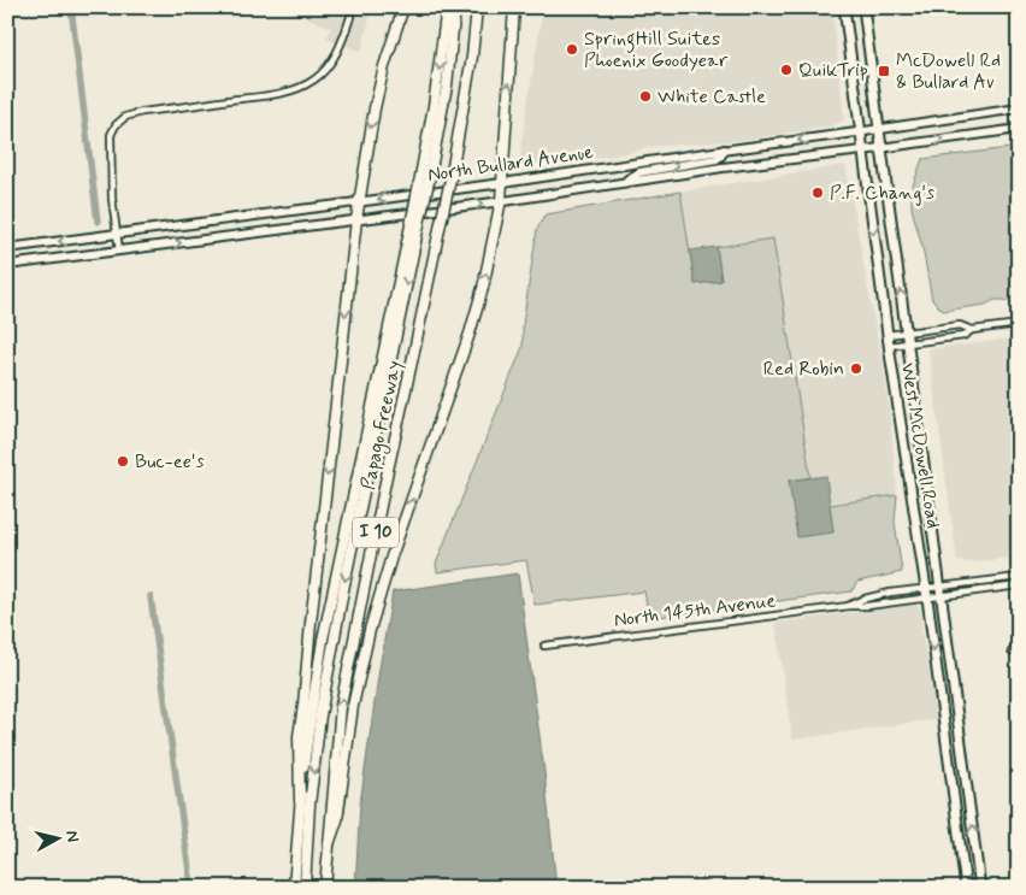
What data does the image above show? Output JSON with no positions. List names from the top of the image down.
{
  "streets": {
    "highway": ["Papago Freeway", "I 10"],
    "main road": ["North Bullard Avenue", "West McDowell Road"],
    "street": ["North 145th Avenue"]
  },
  "crossings": [
    ["North Bullard Avenue", "West McDowell Road"],
    ["West McDowell Road", "North 145th Avenue"]
  ],
  "places": {
    "other": [
      "SpringHill Suites Phoenix Goodyear",
      "QuikTrip",
      "White Castle",
      "P.F. Chang's",
      "Red Robin",
      "Buc-ee's"
    ],
    "transit": ["McDowell Rd & Bullard Av"]
  },
  "north": "right"
}
